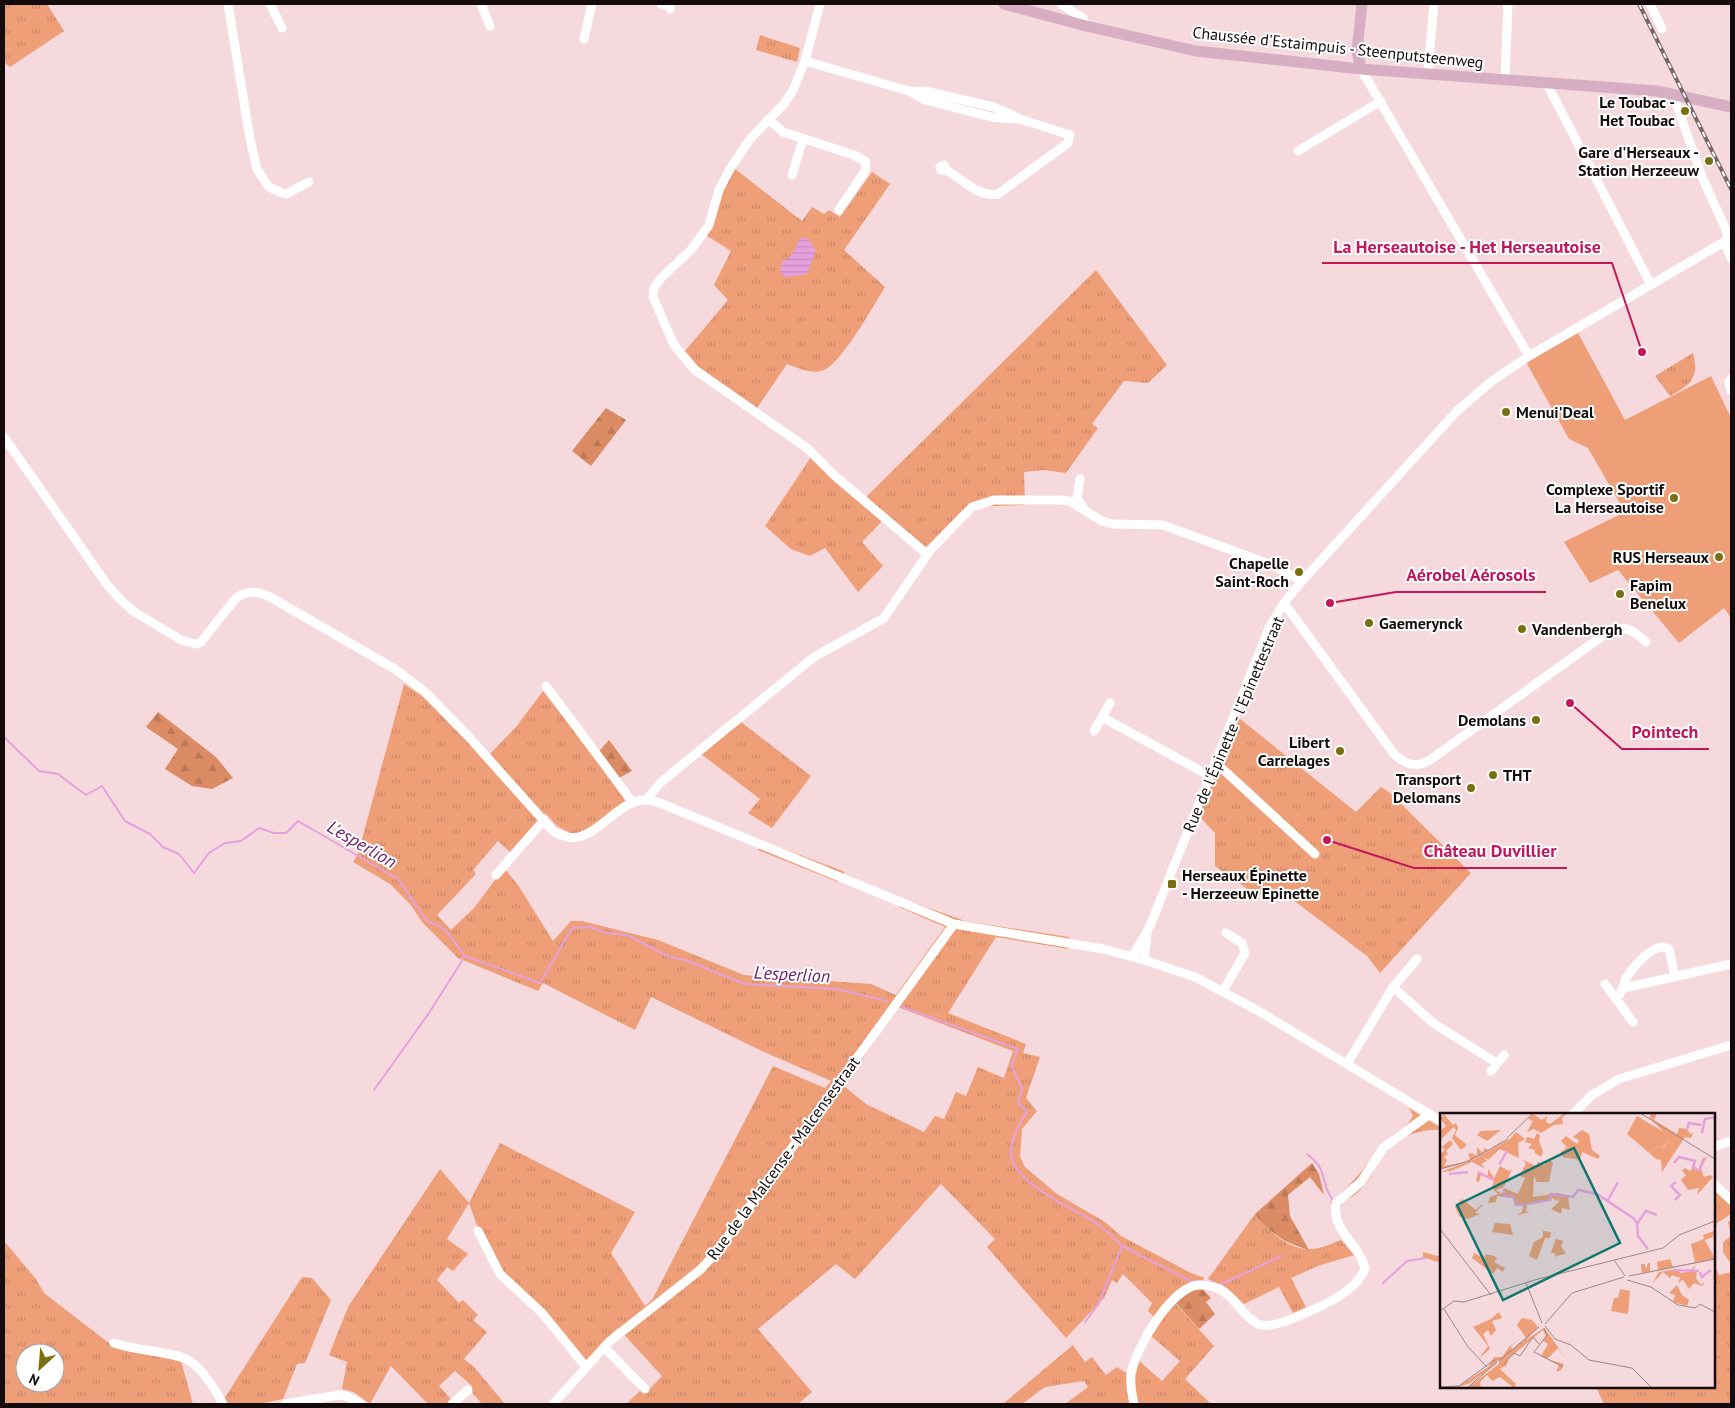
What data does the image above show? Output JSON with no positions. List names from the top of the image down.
{
  "streets": {
    "main road": ["Chaussée d'Estaimpuis - Steenputsteenweg"],
    "street": ["Rue de l'Épinette - l'Epinettestraat", "Rue de la Malcense - Malcensestraat"]
  },
  "water": ["L'esperlion"],
  "places": {
    "other": [
      "Le Toubac - Het Toubac",
      "Gare d'Herseaux - Station Herzeeuw",
      "La Herseautoise - Het Herseautoise",
      "Menui'Deal",
      "Complexe Sportif La Herseautoise",
      "RUS Herseaux",
      "Chapelle Saint-Roch",
      "Fapim Benelux",
      "Aérobel Aérosols",
      "Gaemerynck",
      "Vandenbergh",
      "Pointech",
      "Demolans",
      "Libert Carrelages",
      "THT",
      "Transport Delomans",
      "Château Duvillier"
    ],
    "transit": ["Herseaux Épinette - Herzeeuw Epinette"]
  },
  "north": "bottom left"
}
